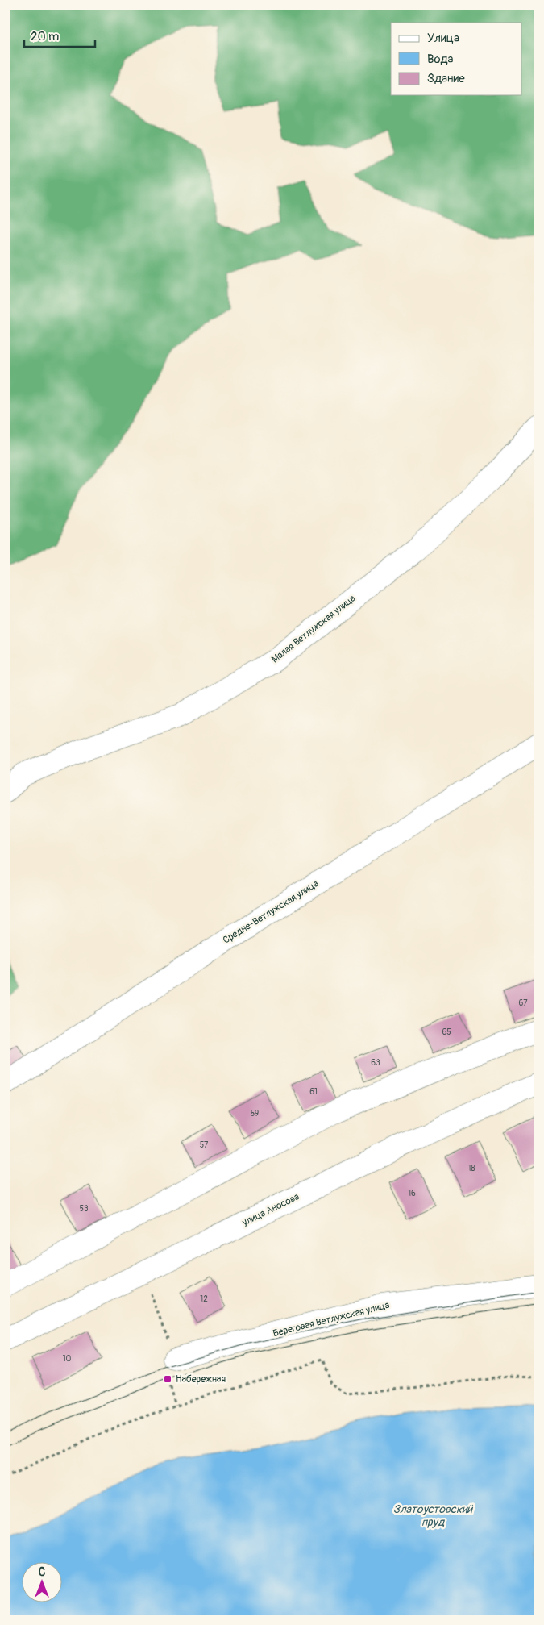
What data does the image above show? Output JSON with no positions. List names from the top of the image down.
{
  "streets": {
    "street": [
      "Малая Ветлужская улица",
      "Средне-Ветлужская улица",
      "улица Аносова",
      "Береговая Ветлужская улица"
    ]
  },
  "water": ["Златоустовский пруд"],
  "places": {
    "transit": ["Набережная"]
  },
  "house_numbers": [
    "67",
    "65",
    "63",
    "61",
    "59",
    "57",
    "18",
    "16",
    "53",
    "12",
    "10"
  ],
  "legend": ["Улица", "Вода", "Здание"],
  "scale_bar": "20 m",
  "north": "top"
}
